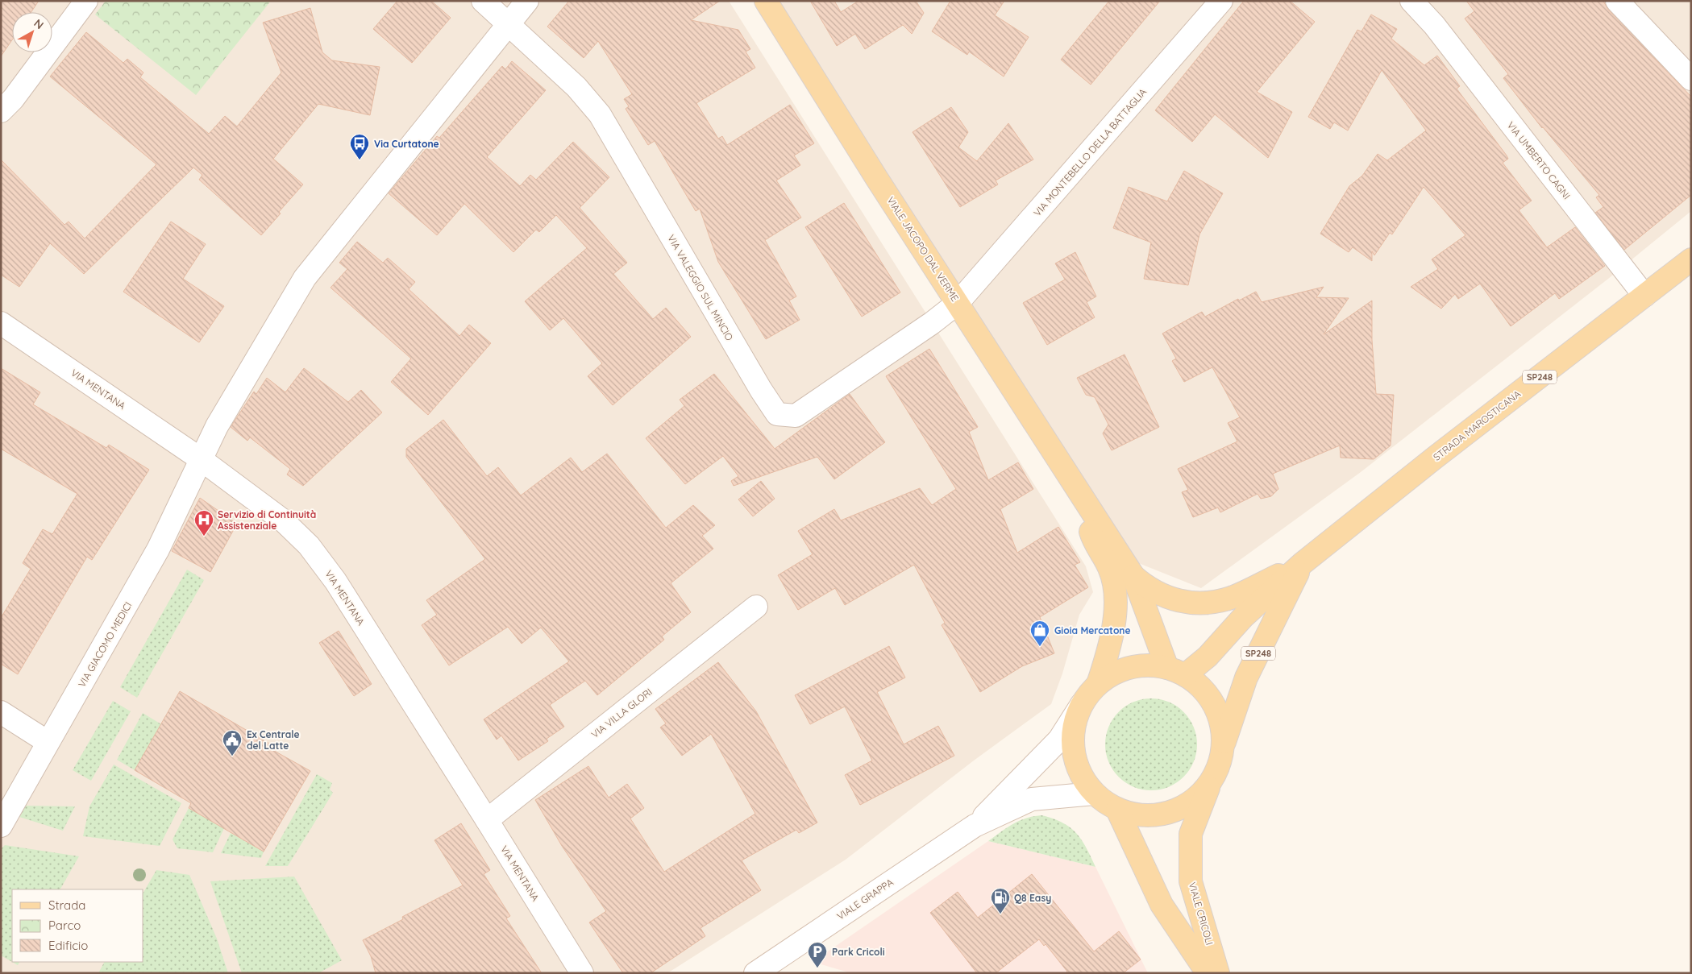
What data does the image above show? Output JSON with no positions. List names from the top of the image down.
{
  "streets": {
    "main road": [
      "VIALE JACOPO DAL VERME",
      "SP248",
      "STRADA MAROSTICANA",
      "VIALE CRICOLI"
    ],
    "street": [
      "VIA MONTEBELLO DELLA BATTAGLIA",
      "VIA UMBERTO CAGNI",
      "VIA VALEGGIO SUL MINCIO",
      "VIA MENTANA",
      "VIA GIACOMO MEDICI",
      "VIA VILLA GLORI",
      "VIALE GRAPPA"
    ]
  },
  "crossings": [
    ["VIA MONTEBELLO DELLA BATTAGLIA", "VIALE JACOPO DAL VERME"],
    ["VIA MONTEBELLO DELLA BATTAGLIA", "VIA VALEGGIO SUL MINCIO"],
    ["VIA UMBERTO CAGNI", "STRADA MAROSTICANA"],
    ["VIALE JACOPO DAL VERME", "VIA VALEGGIO SUL MINCIO"],
    ["VIALE JACOPO DAL VERME", "SP248"],
    ["VIALE JACOPO DAL VERME", "STRADA MAROSTICANA"],
    ["SP248", "STRADA MAROSTICANA"],
    ["SP248", "VIALE GRAPPA"],
    ["SP248", "VIALE CRICOLI"],
    ["VIA MENTANA", "VIA GIACOMO MEDICI"],
    ["VIA MENTANA", "VIA VILLA GLORI"]
  ],
  "places": {
    "bus stop": ["Via Curtatone"],
    "hospital": ["Servizio di Continuità Assistenziale"],
    "shop": ["Gioia Mercatone"],
    "public building": ["Ex Centrale del Latte"],
    "fuel station": ["Q8 Easy"],
    "parking": ["Park Cricoli"]
  },
  "legend": ["Strada", "Parco", "Edificio"],
  "north": "top right"
}
